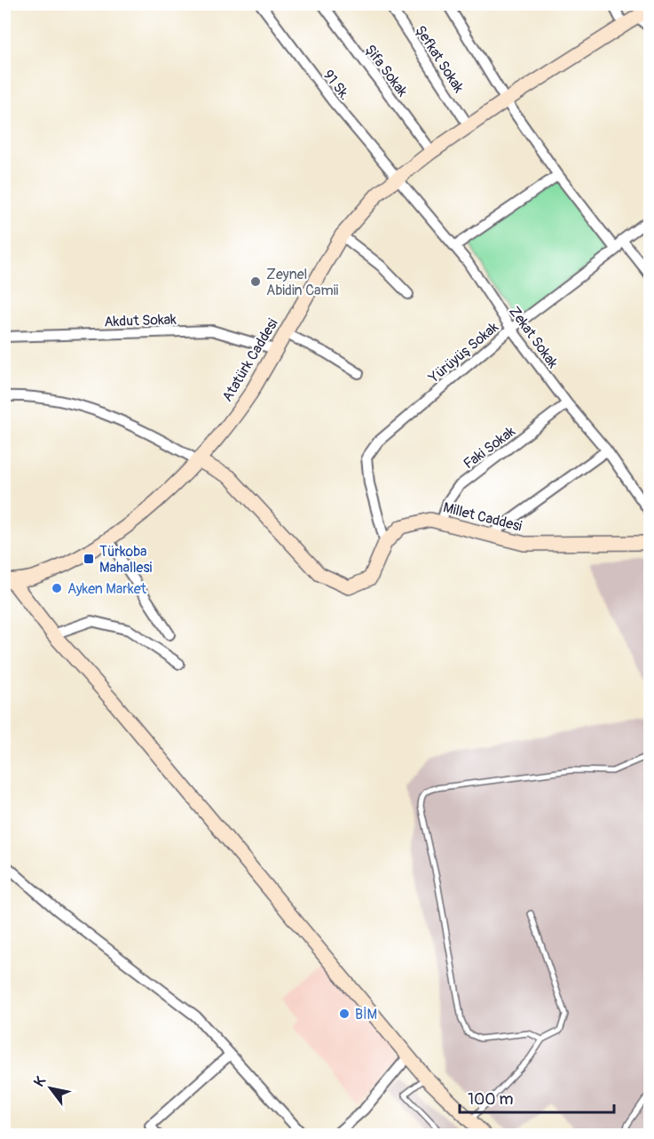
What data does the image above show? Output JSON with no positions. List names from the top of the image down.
{
  "streets": {
    "street": [
      "Şefkat Sokak",
      "Şifa Sokak",
      "91 Sk.",
      "Akdut Sokak",
      "Zekat Sokak",
      "Yürüyüş Sokak",
      "Atatürk Caddesi",
      "Faki Sokak",
      "Millet Caddesi"
    ]
  },
  "crossings": [
    ["Şefkat Sokak", "Atatürk Caddesi"],
    ["Şifa Sokak", "Atatürk Caddesi"],
    ["91 Sk.", "Zekat Sokak"],
    ["91 Sk.", "Atatürk Caddesi"],
    ["Akdut Sokak", "Atatürk Caddesi"],
    ["Zekat Sokak", "Yürüyüş Sokak"],
    ["Zekat Sokak", "Atatürk Caddesi"],
    ["Zekat Sokak", "Faki Sokak"],
    ["Yürüyüş Sokak", "Millet Caddesi"],
    ["Atatürk Caddesi", "Millet Caddesi"],
    ["Faki Sokak", "Millet Caddesi"]
  ],
  "places": {
    "other": ["Zeynel Abidin Camii", "Ayken Market", "BİM"],
    "transit": ["Türkoba Mahallesi"]
  },
  "scale_bar": "100 m",
  "north": "top left"
}
